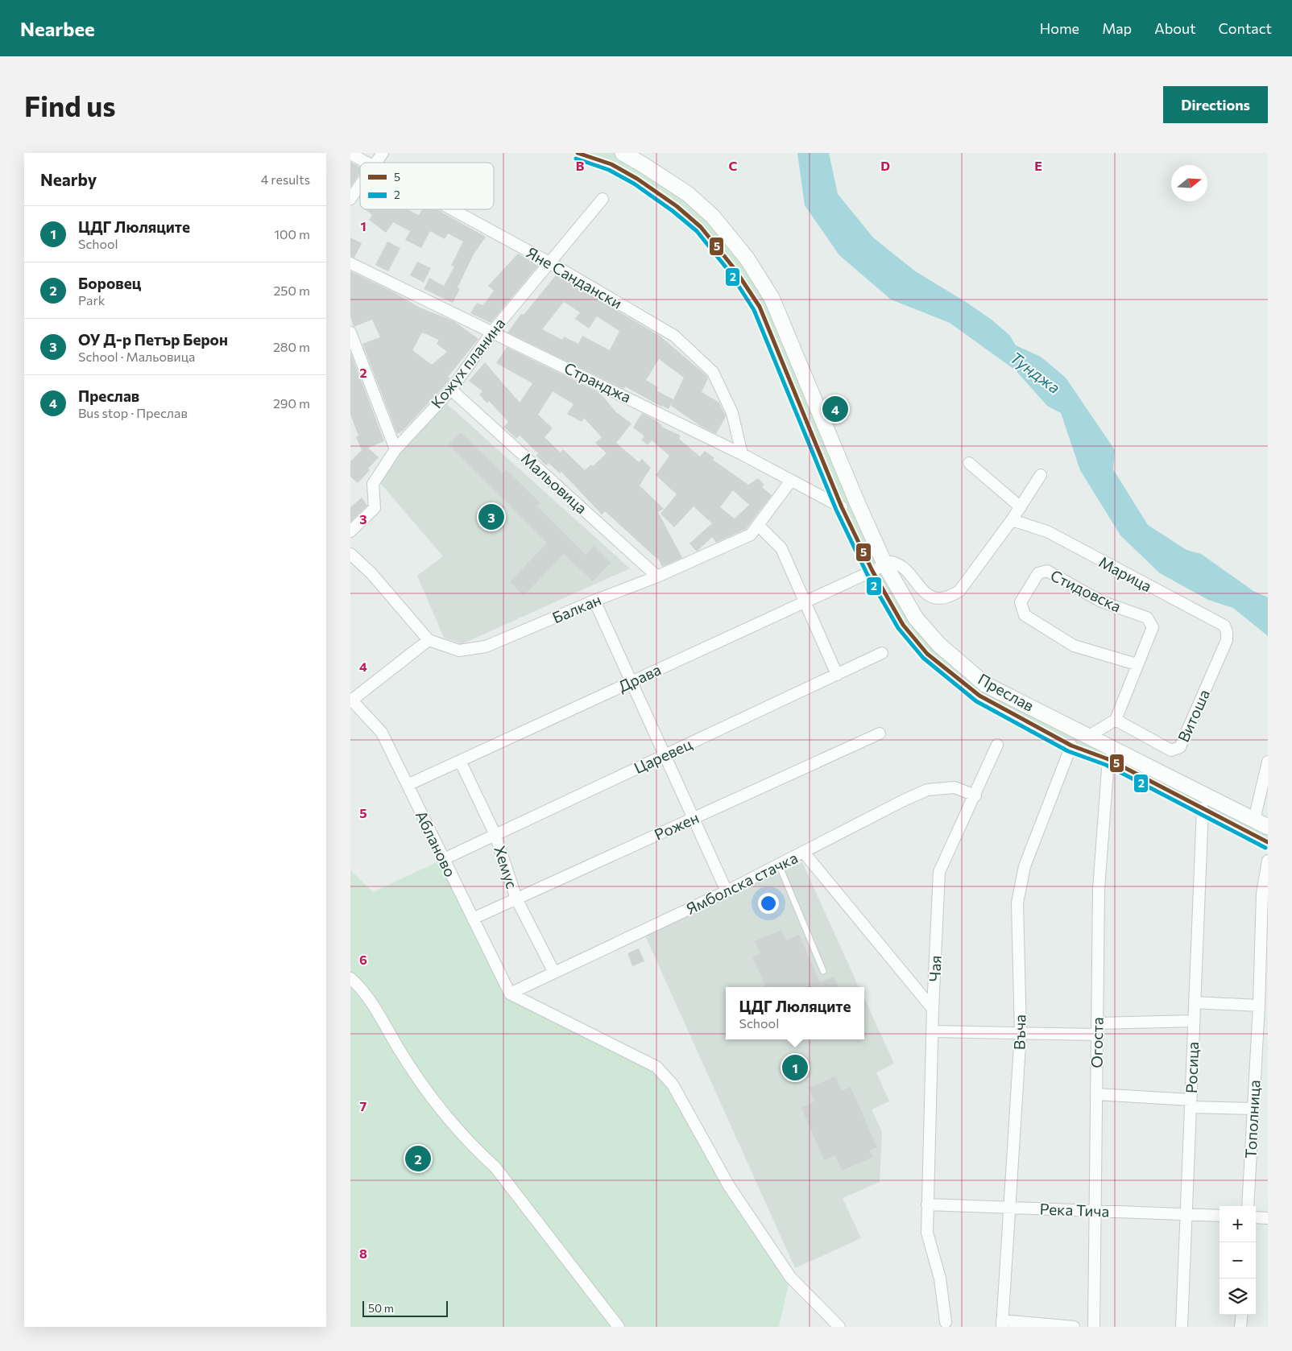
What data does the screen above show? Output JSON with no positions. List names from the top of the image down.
{
  "streets": {
    "main road": ["Преслав"],
    "street": [
      "Яне Сандански",
      "Кожух планина",
      "Странджа",
      "Мальовица",
      "Марица",
      "Стидовска",
      "Балкан",
      "Драва",
      "Витоша",
      "Царевец",
      "Рожен",
      "Абланово",
      "Хемус",
      "Ямболска стачка",
      "Чая",
      "Въча",
      "Огоста",
      "Росица",
      "Тополница",
      "Река Тича"
    ]
  },
  "crossings": [
    ["Яне Сандански", "Кожух планина"],
    ["Яне Сандански", "Странджа"],
    ["Кожух планина", "Странджа"],
    ["Кожух планина", "Мальовица"],
    ["Странджа", "Балкан"],
    ["Мальовица", "Балкан"],
    ["Марица", "Витоша"],
    ["Драва", "Преслав"],
    ["Драва", "Абланово"],
    ["Драва", "Хемус"],
    ["Царевец", "Абланово"],
    ["Царевец", "Хемус"],
    ["Рожен", "Абланово"],
    ["Рожен", "Хемус"],
    ["Абланово", "Ямболска стачка"],
    ["Хемус", "Ямболска стачка"],
    ["Ямболска стачка", "Чая"],
    ["Чая", "Река Тича"],
    ["Въча", "Река Тича"],
    ["Огоста", "Река Тича"],
    ["Росица", "Река Тича"]
  ],
  "water": ["Тунджа"],
  "lines": ["transit line 5", "transit line 2"],
  "legend": ["5", "2"],
  "scale_bar": "50 m",
  "north": "right",
  "page": {
    "header": "Nearbee",
    "nav": [
      "Home",
      "Map",
      "About",
      "Contact"
    ],
    "buttons": "Directions",
    "title": "Find us",
    "heading": ["Nearby", "4 results"],
    "list": [
      {
        "mark": "1",
        "name": "ЦДГ Люляците",
        "note": "School",
        "value": "100 m"
      },
      {
        "mark": "2",
        "name": "Боровец",
        "note": "Park",
        "value": "250 m"
      },
      {
        "mark": "3",
        "name": "ОУ Д-р Петър Берон",
        "note": "School · Мальовица",
        "value": "280 m"
      },
      {
        "mark": "4",
        "name": "Преслав",
        "note": "Bus stop · Преслав",
        "value": "290 m"
      }
    ],
    "pins": [
      "4",
      "3",
      "1",
      "2"
    ],
    "popup": ["ЦДГ Люляците", "School"],
    "map_buttons": ["+", "−"],
    "scale": "50 m"
  },
  "grid": {
    "columns": [
      "B",
      "C",
      "D",
      "E"
    ],
    "rows": [
      "1",
      "2",
      "3",
      "4",
      "5",
      "6",
      "7",
      "8"
    ]
  }
}
